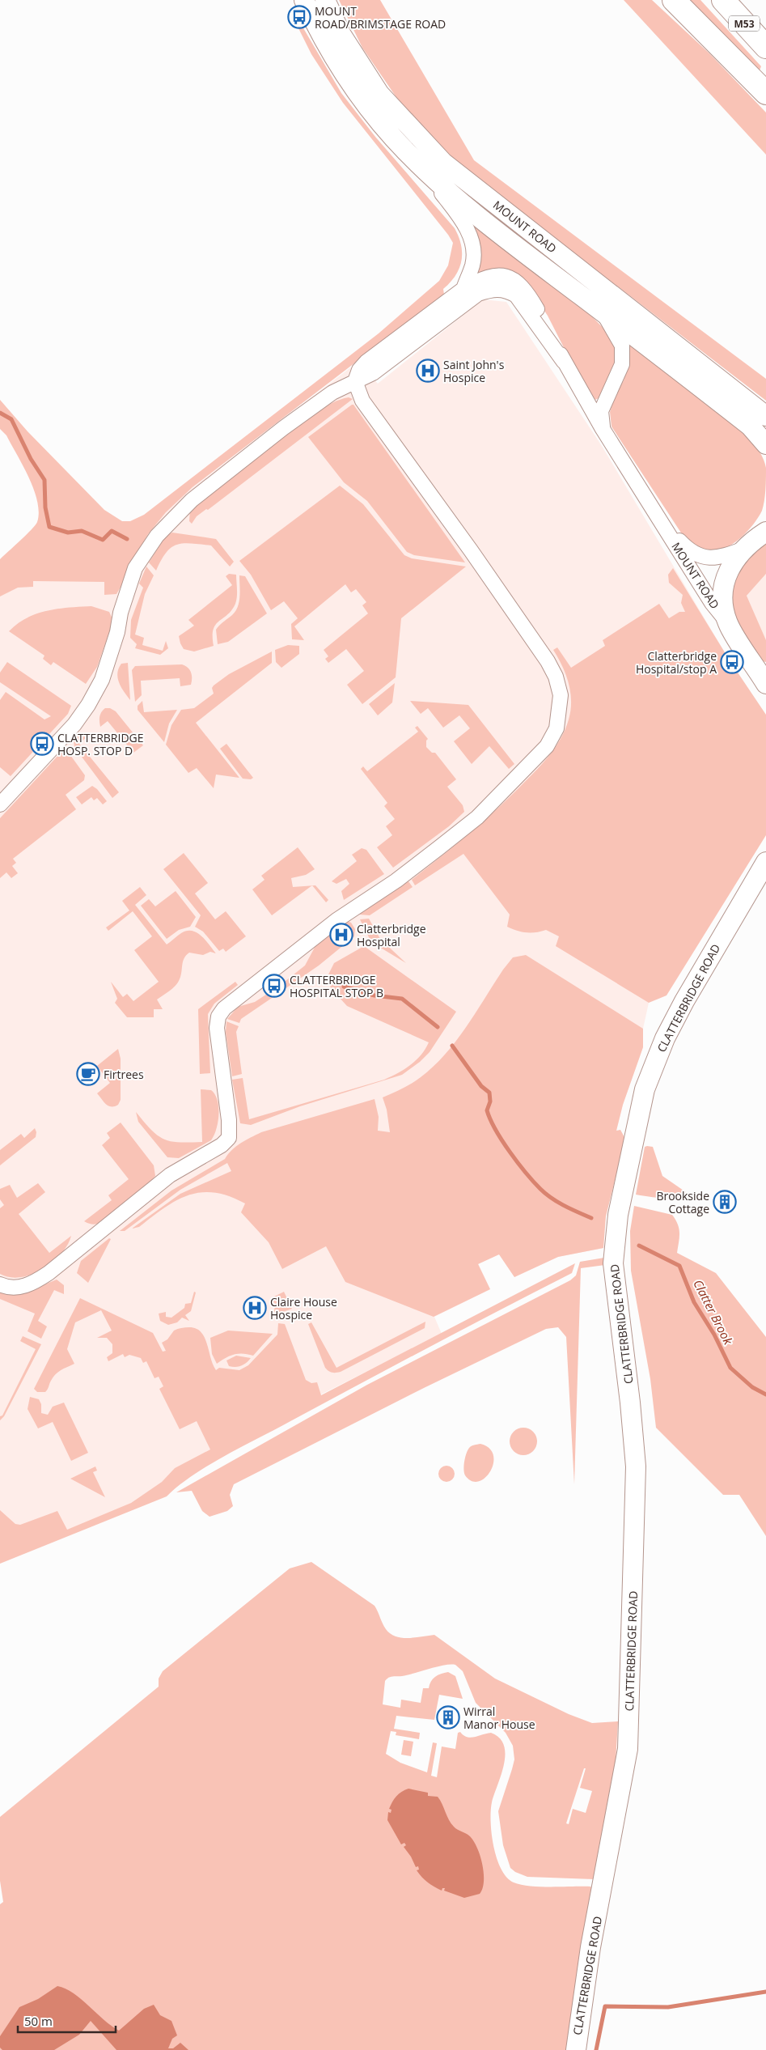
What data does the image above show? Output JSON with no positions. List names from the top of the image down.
{
  "streets": {
    "highway": ["M53"],
    "main road": ["MOUNT ROAD", "CLATTERBRIDGE ROAD"]
  },
  "water": ["Clatter Brook"],
  "places": {
    "bus stop": [
      "MOUNT ROAD/BRIMSTAGE ROAD",
      "Clatterbridge Hospital/stop A",
      "CLATTERBRIDGE HOSP. STOP D",
      "CLATTERBRIDGE HOSPITAL STOP B"
    ],
    "hospital": ["Saint John's Hospice", "Clatterbridge Hospital", "Claire House Hospice"],
    "cafe": ["Firtrees"],
    "building": ["Brookside Cottage", "Wirral Manor House"]
  },
  "scale_bar": "50 m"
}
